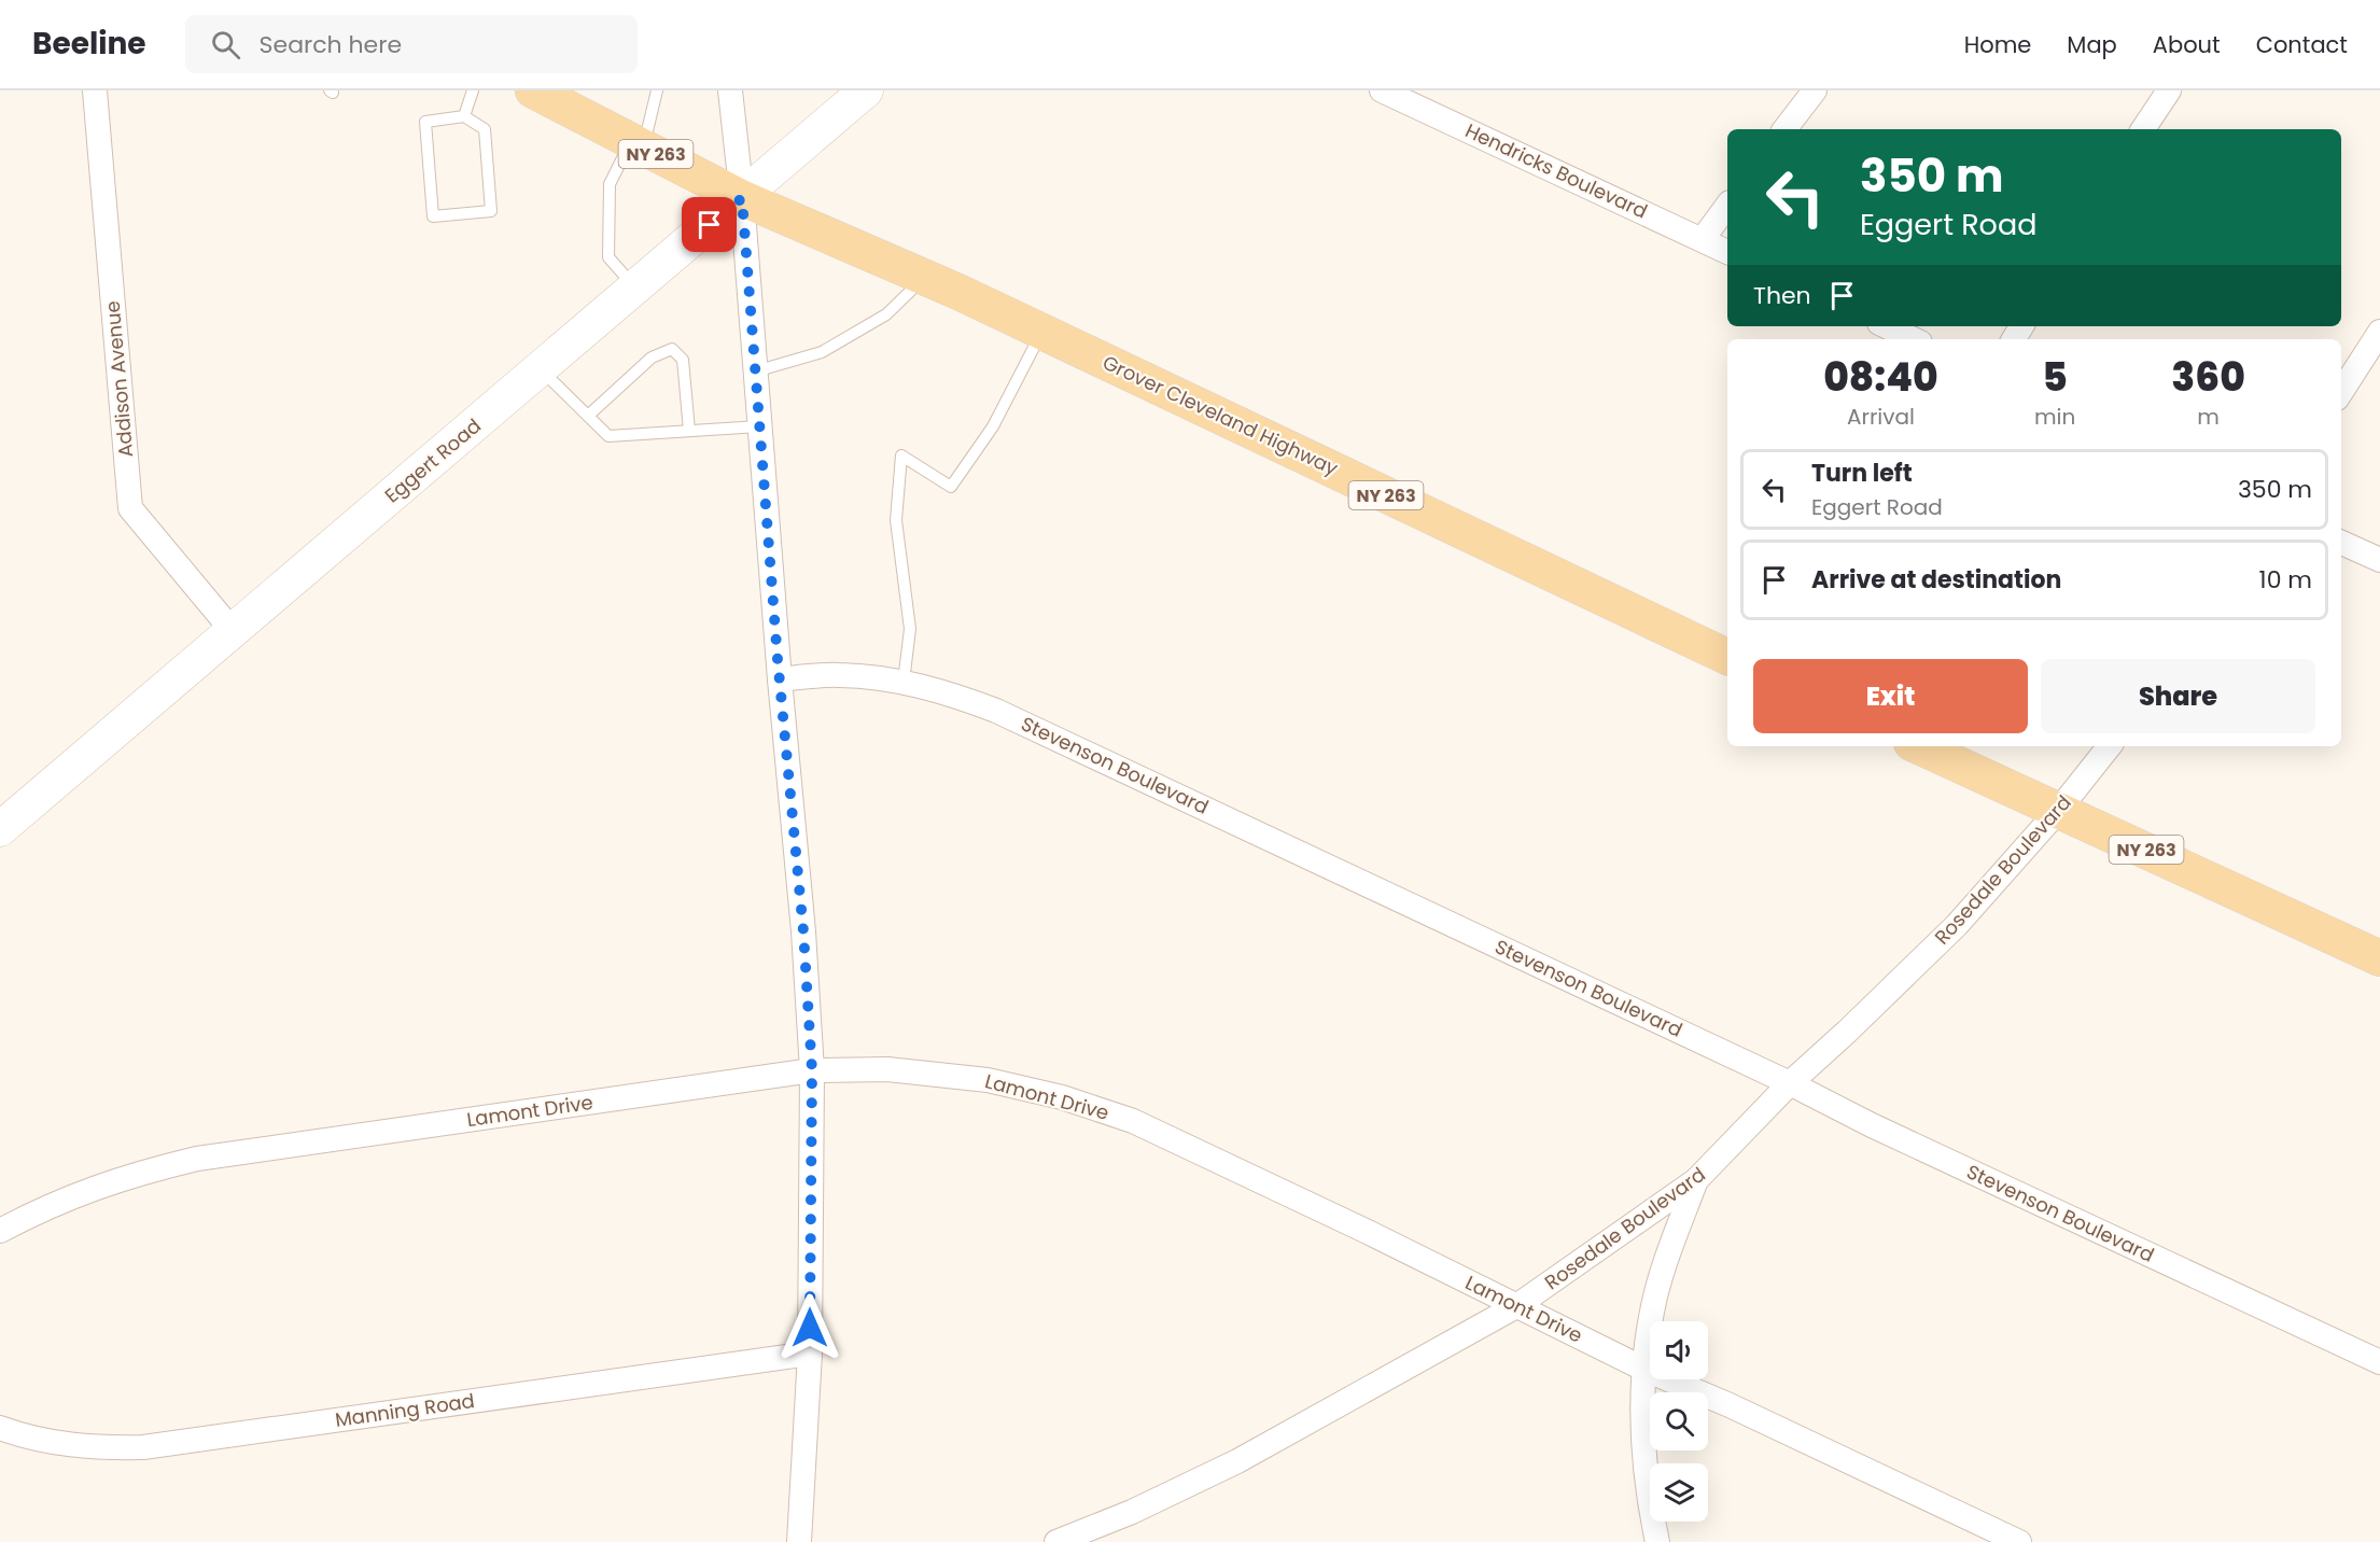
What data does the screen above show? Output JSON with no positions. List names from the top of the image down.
{
  "streets": {
    "main road": ["NY 263", "Grover Cleveland Highway"],
    "street": [
      "Hendricks Boulevard",
      "Addison Avenue",
      "Eggert Road",
      "Stevenson Boulevard",
      "Rosedale Boulevard",
      "Lamont Drive",
      "Manning Road"
    ]
  },
  "crossings": [
    ["NY 263", "Grover Cleveland Highway"],
    ["NY 263", "Eggert Road"],
    ["NY 263", "Rosedale Boulevard"],
    ["Addison Avenue", "Eggert Road"],
    ["Grover Cleveland Highway", "Eggert Road"],
    ["Stevenson Boulevard", "Rosedale Boulevard"],
    ["Rosedale Boulevard", "Lamont Drive"]
  ],
  "page": {
    "header": "Beeline",
    "search": "Search here",
    "nav": [
      "Home",
      "Map",
      "About",
      "Contact"
    ],
    "turn": ["350 m", "Eggert Road"],
    "then": "Then",
    "eta": [
      "08:40",
      "Arrival",
      "5",
      "min",
      "360",
      "m"
    ],
    "list": [
      {
        "name": "Turn left",
        "note": "Eggert Road",
        "value": "350 m"
      },
      {
        "name": "Arrive at destination",
        "value": "10 m"
      }
    ],
    "buttons": ["Exit", "Share"]
  }
}
